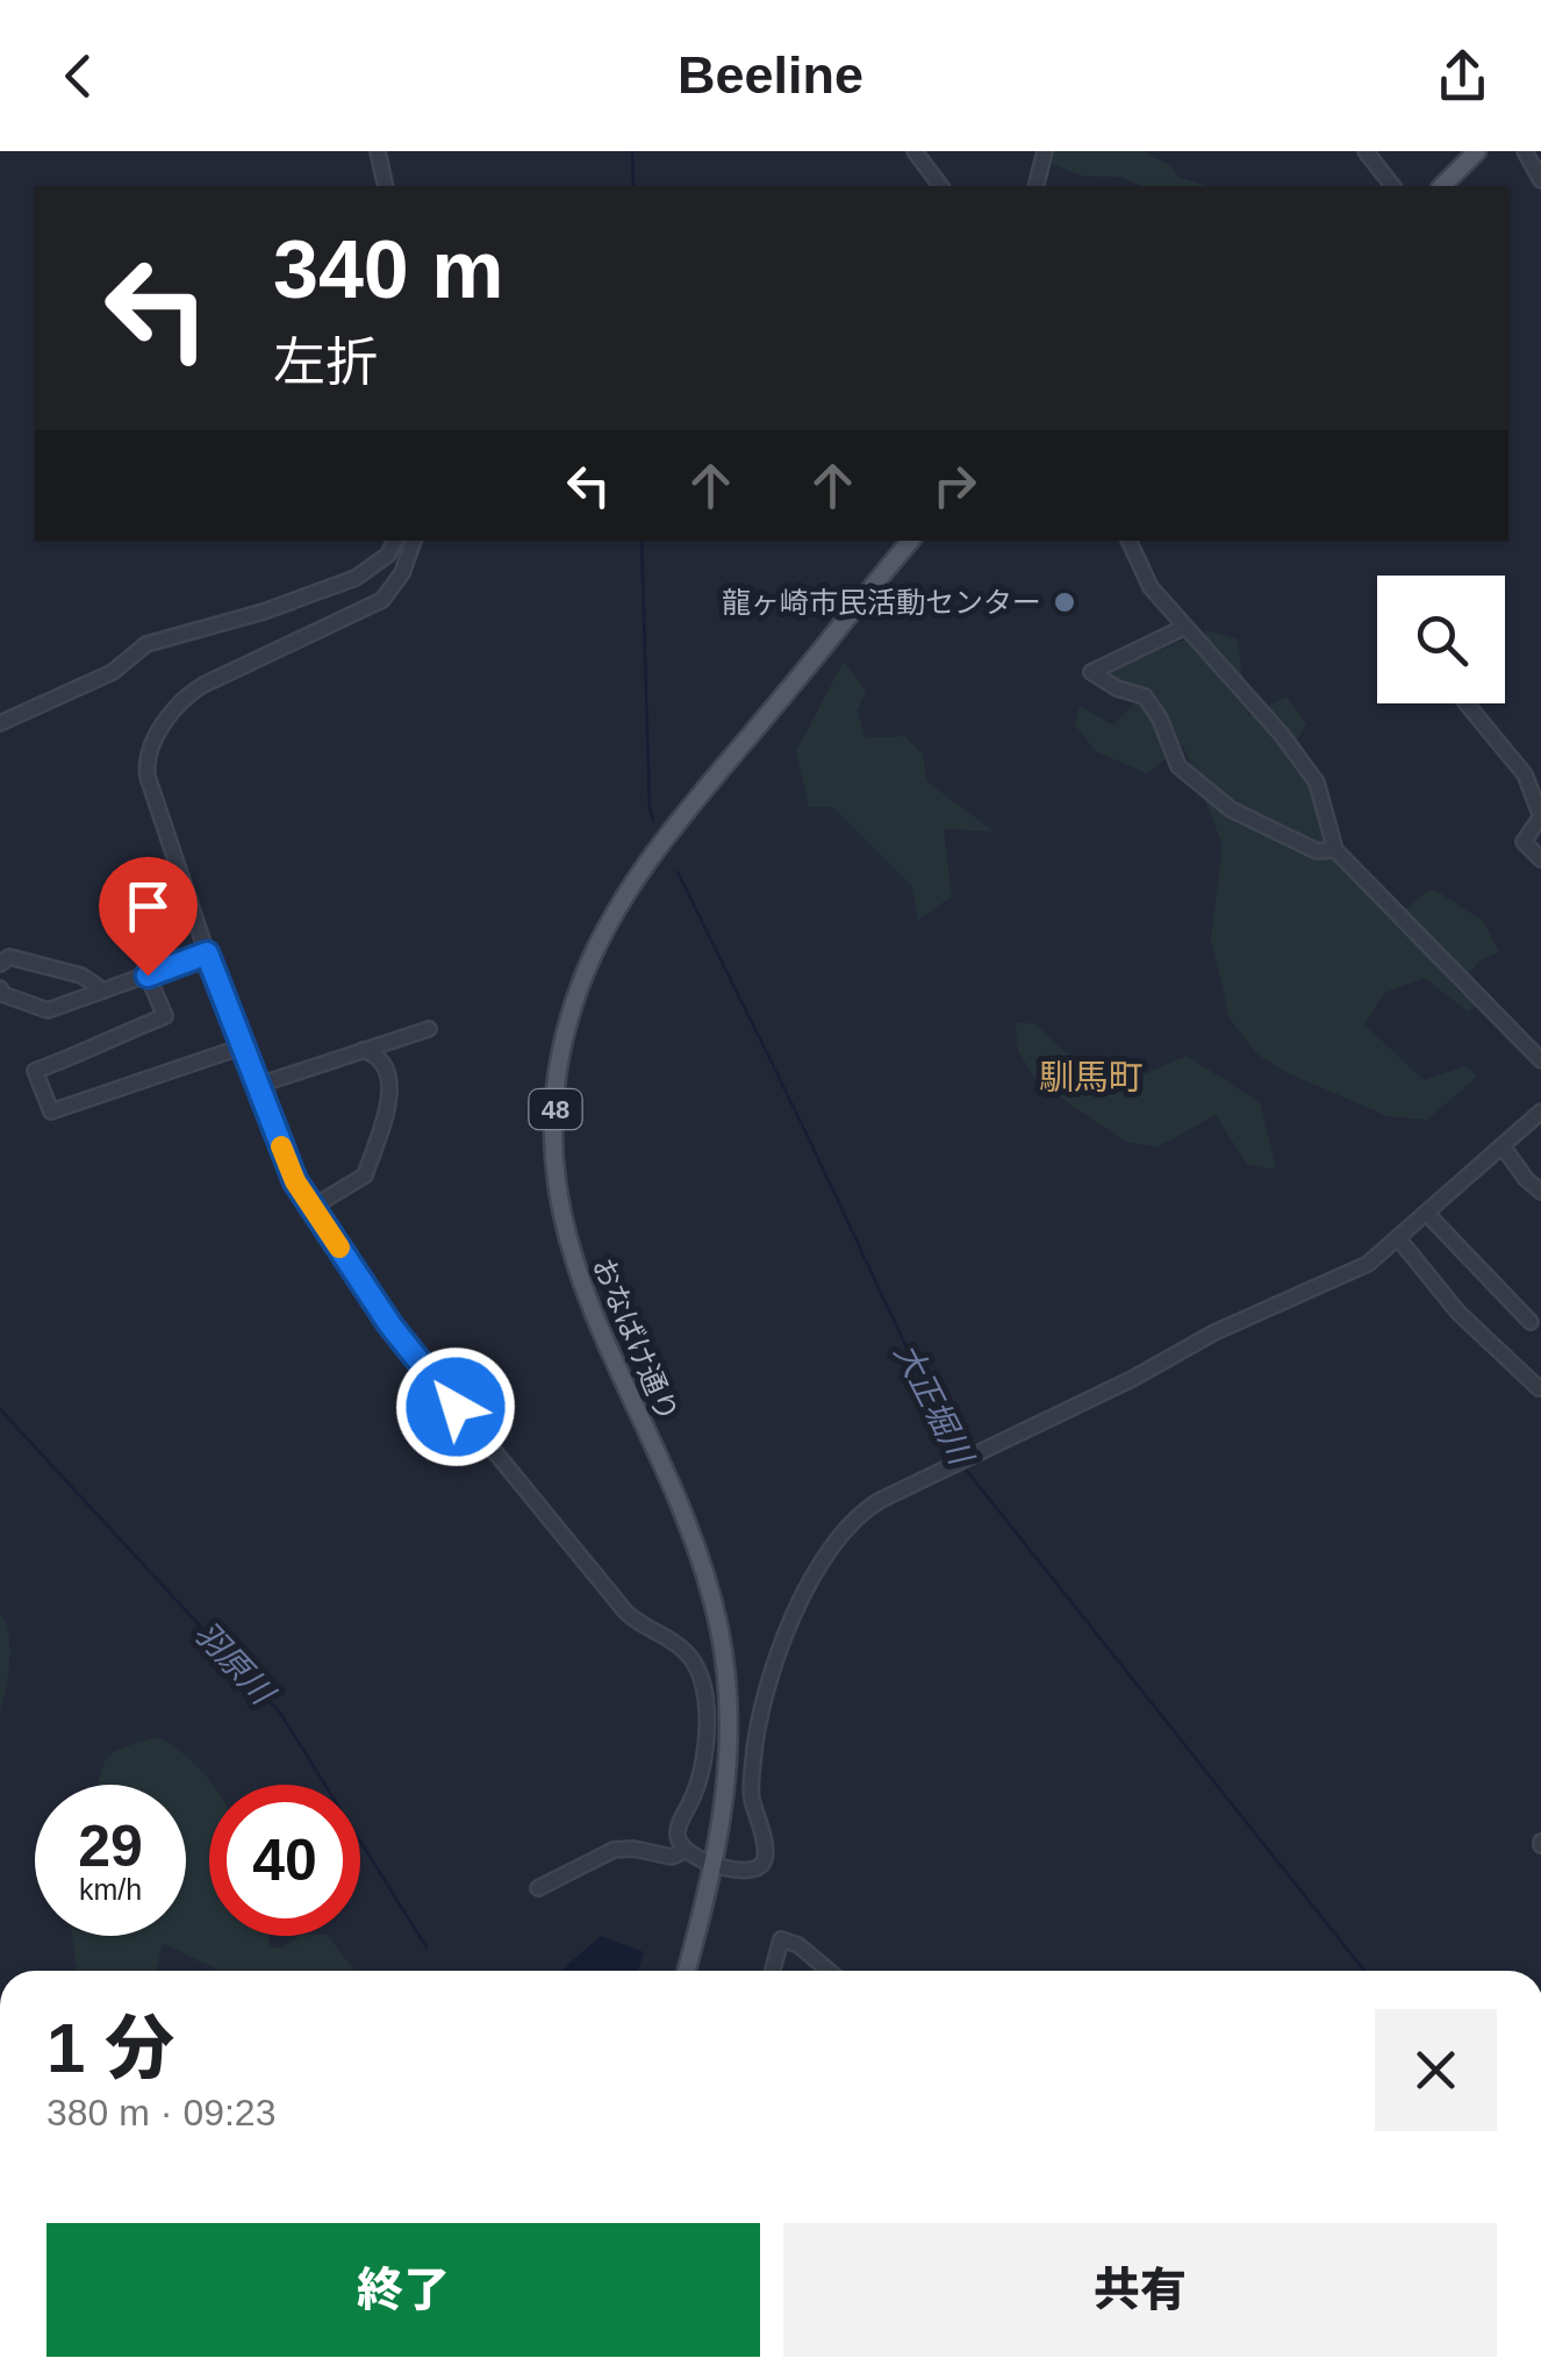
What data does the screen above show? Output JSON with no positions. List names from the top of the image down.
{
  "streets": {
    "main road": ["48", "おなばけ通り"]
  },
  "districts": ["馴馬町"],
  "water": ["大正堀川", "羽原川"],
  "places": ["龍ヶ崎市民活動センター"],
  "page": {
    "header": "Beeline",
    "turn": ["340 m", "左折"],
    "speed": "29 km/h",
    "limit": "40",
    "heading": ["1 分", "380 m · 09:23"],
    "buttons": ["終了", "共有"]
  }
}
